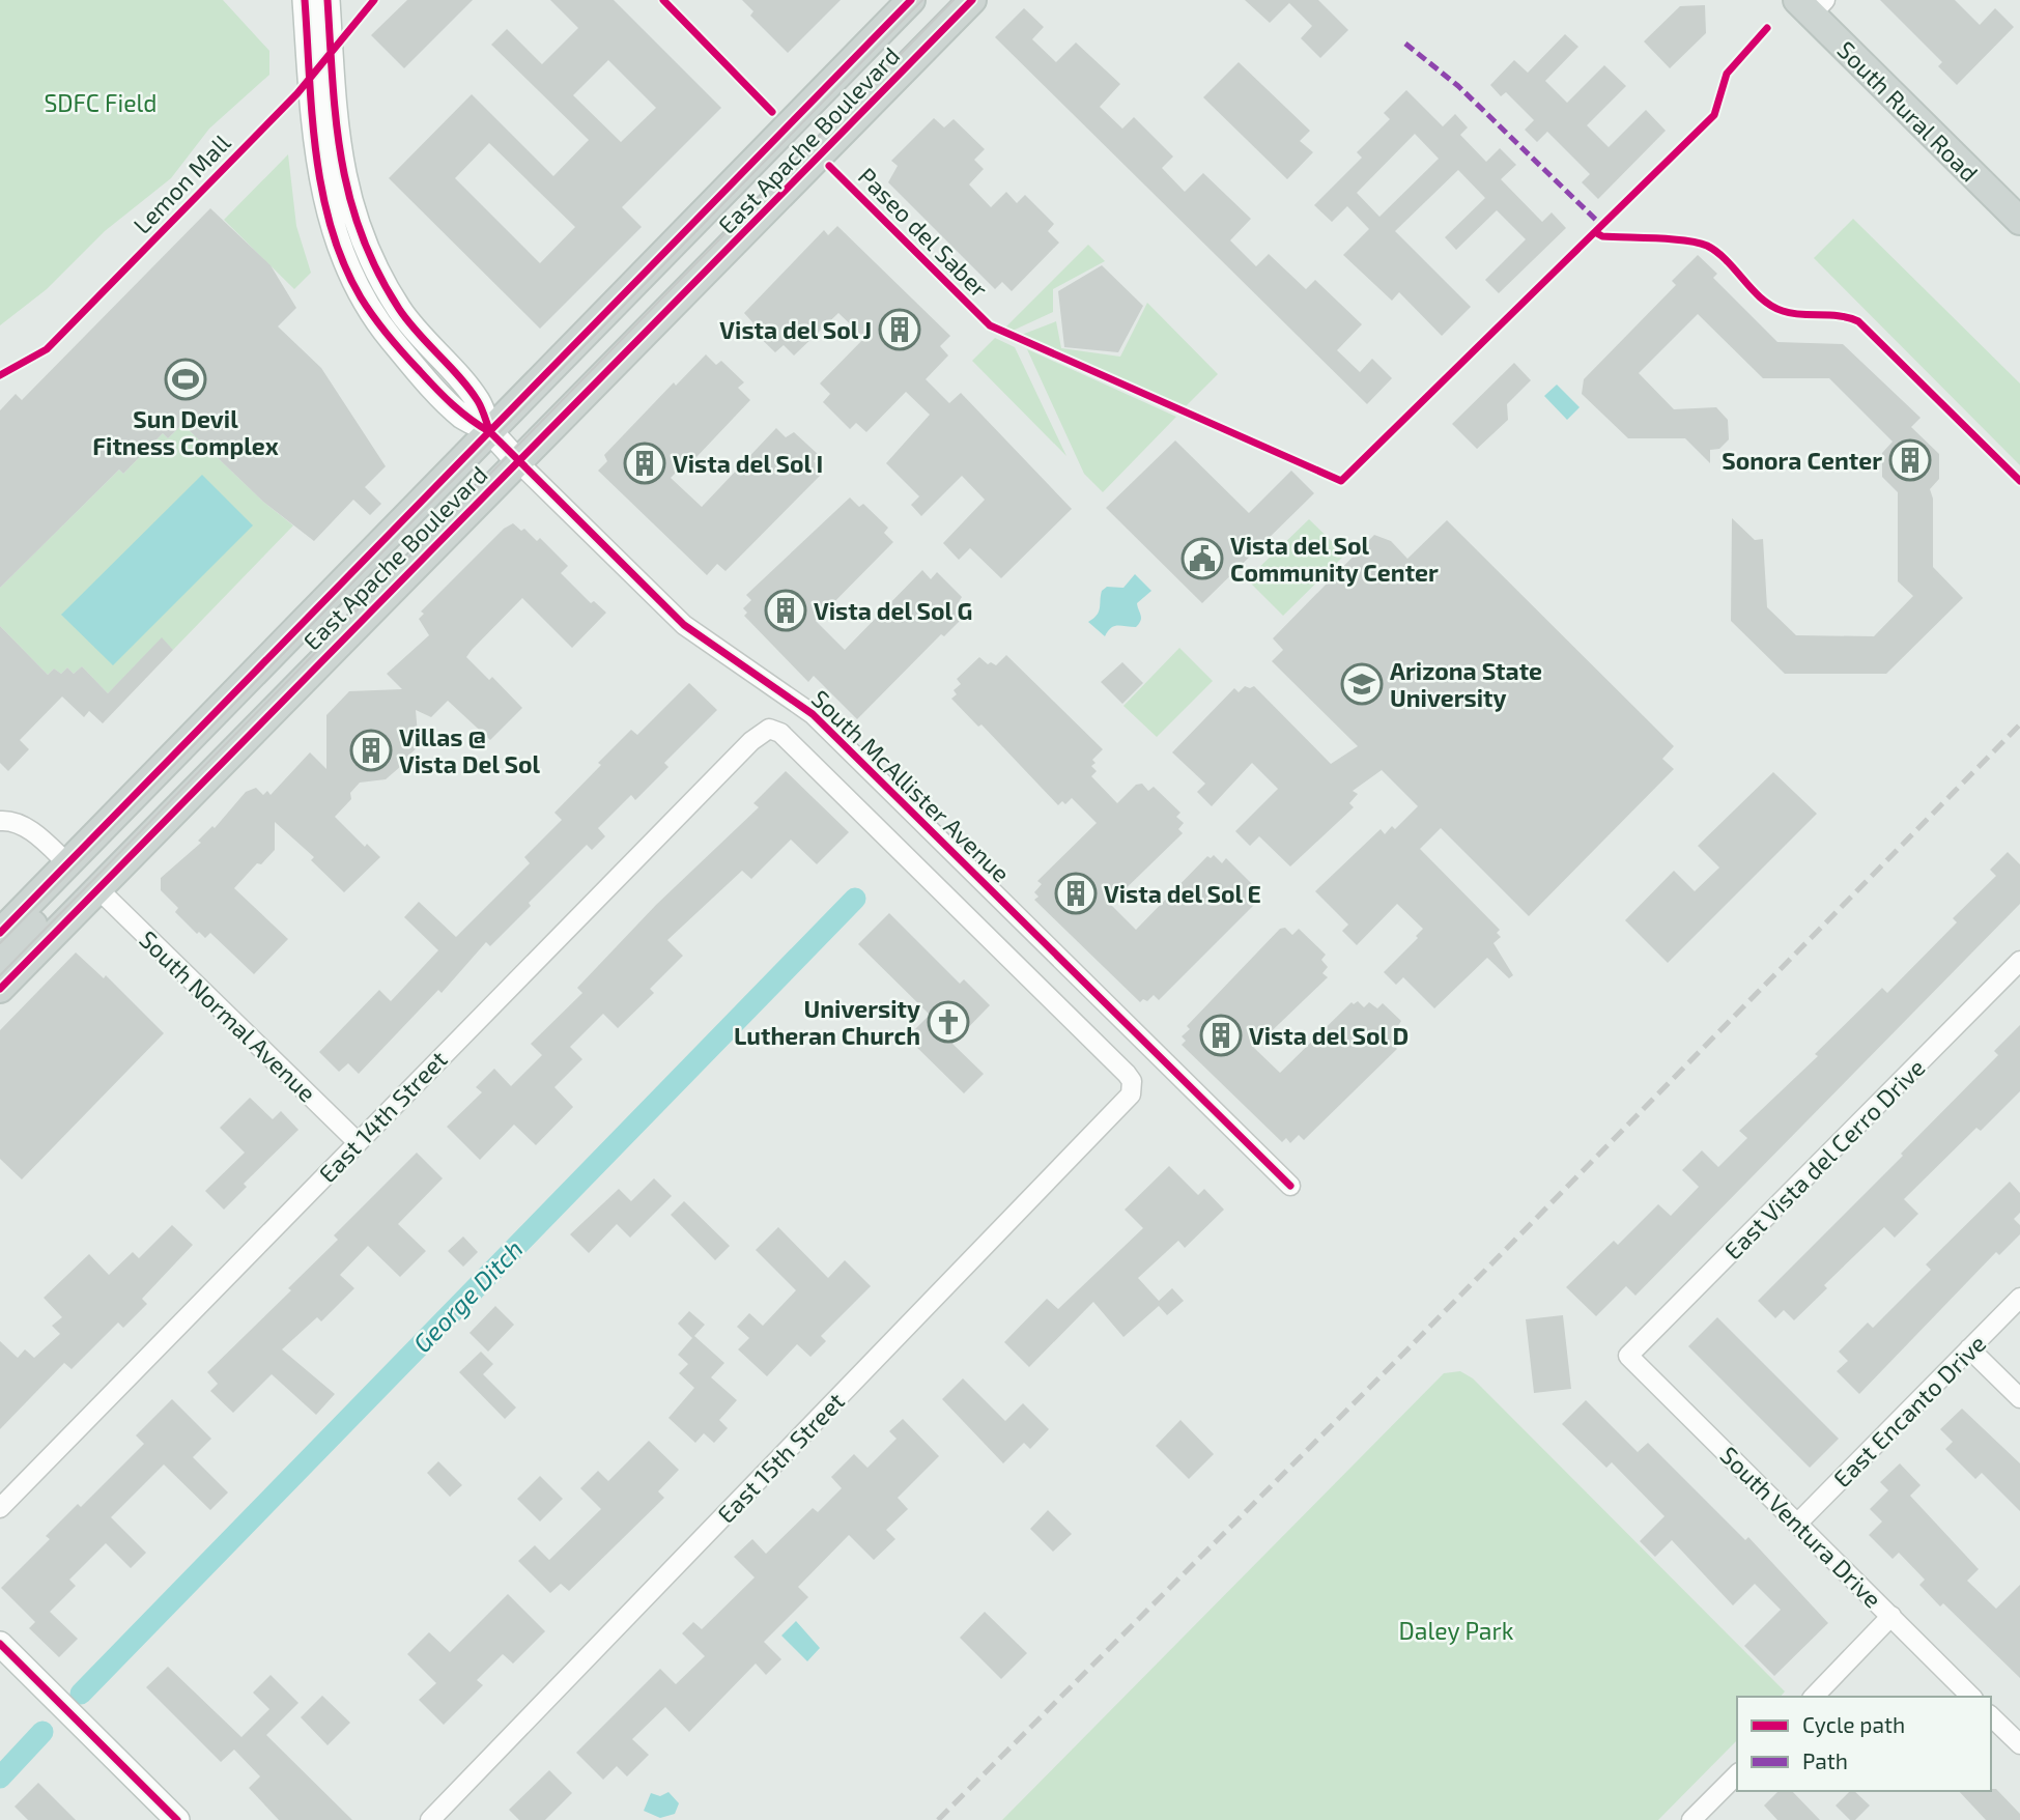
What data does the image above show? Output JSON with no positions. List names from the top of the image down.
{
  "streets": {
    "main road": ["South Rural Road", "East Apache Boulevard"],
    "street": [
      "South McAllister Avenue",
      "South Normal Avenue",
      "East 14th Street",
      "East Vista del Cerro Drive",
      "East Encanto Drive",
      "East 15th Street",
      "South Ventura Drive"
    ],
    "cycle path": ["Lemon Mall", "Paseo del Saber"]
  },
  "crossings": [
    ["East Apache Boulevard", "South McAllister Avenue"],
    ["East Apache Boulevard", "South Normal Avenue"],
    ["South Normal Avenue", "East 14th Street"],
    ["East 14th Street", "East 15th Street"],
    ["East Vista del Cerro Drive", "South Ventura Drive"],
    ["East Encanto Drive", "South Ventura Drive"]
  ],
  "water": ["George Ditch"],
  "parks": ["SDFC Field", "Daley Park"],
  "places": {
    "building": [
      "Vista del Sol J",
      "Sonora Center",
      "Vista del Sol I",
      "Vista del Sol G",
      "Villas @ Vista Del Sol",
      "Vista del Sol E",
      "Vista del Sol D"
    ],
    "sports": ["Sun Devil Fitness Complex"],
    "public building": ["Vista del Sol Community Center"],
    "school or university": ["Arizona State University"],
    "church": ["University Lutheran Church"]
  },
  "legend": ["Cycle path", "Path"]
}
